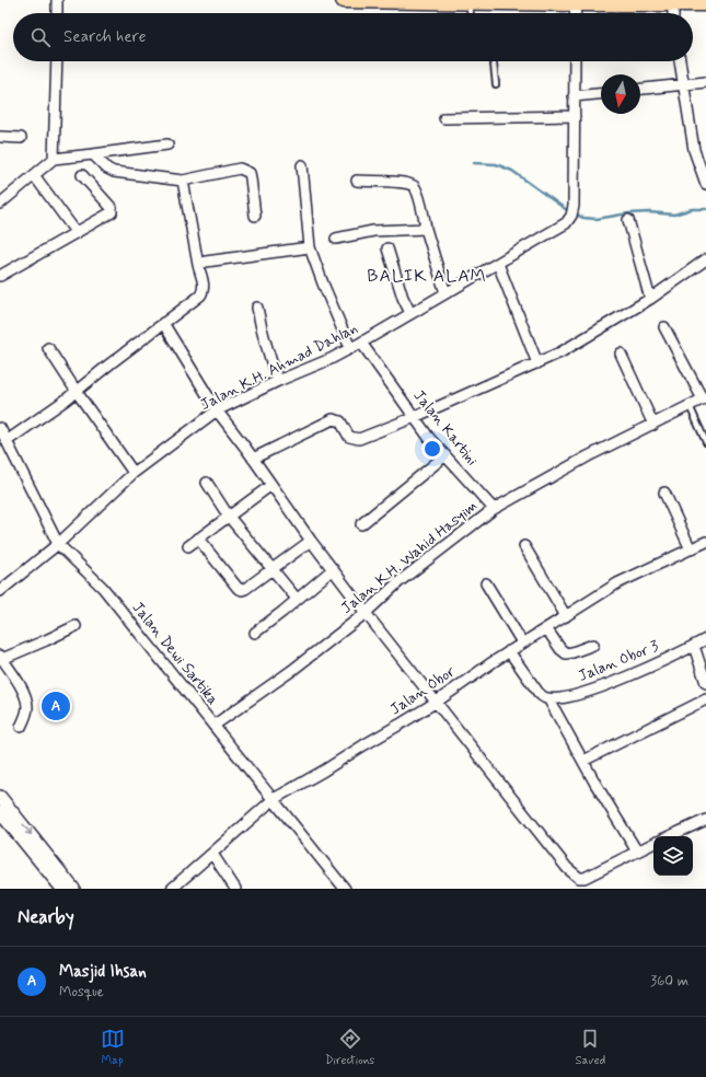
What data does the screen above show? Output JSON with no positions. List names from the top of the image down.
{
  "streets": {
    "street": [
      "Jalan K.H. Ahmad Dahlan",
      "Jalan Kartini",
      "Jalan K.H. Wahid Hasyim",
      "Jalan Dewi Sartika",
      "Jalan Obor 3",
      "Jalan Obor"
    ]
  },
  "crossings": [
    ["Jalan K.H. Ahmad Dahlan", "Jalan Kartini"],
    ["Jalan K.H. Ahmad Dahlan", "Jalan Dewi Sartika"],
    ["Jalan Kartini", "Jalan K.H. Wahid Hasyim"],
    ["Jalan K.H. Wahid Hasyim", "Jalan Dewi Sartika"],
    ["Jalan Dewi Sartika", "Jalan Obor"]
  ],
  "districts": ["BALIK ALAM"],
  "north": "bottom",
  "page": {
    "search": "Search here",
    "pins": "A",
    "heading": "Nearby",
    "list": [
      {
        "mark": "A",
        "name": "Masjid Ihsan",
        "note": "Mosque",
        "value": "360 m"
      }
    ],
    "nav": ["Map", "Directions", "Saved"]
  }
}
